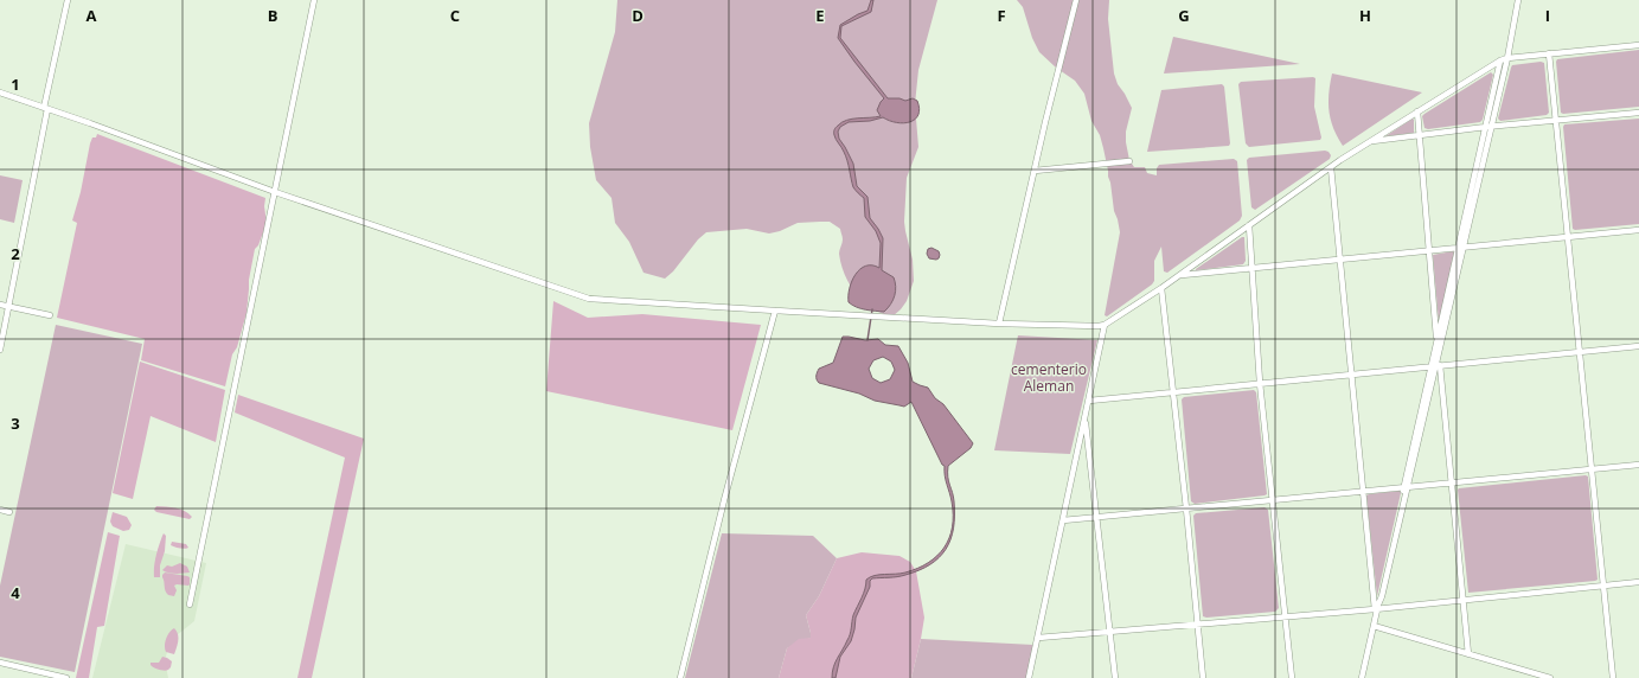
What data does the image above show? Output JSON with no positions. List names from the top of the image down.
{
  "parks": ["cementerio Aleman"],
  "grid": {
    "columns": [
      "A",
      "B",
      "C",
      "D",
      "E",
      "F",
      "G",
      "H",
      "I"
    ],
    "rows": [
      "1",
      "2",
      "3",
      "4"
    ]
  }
}
